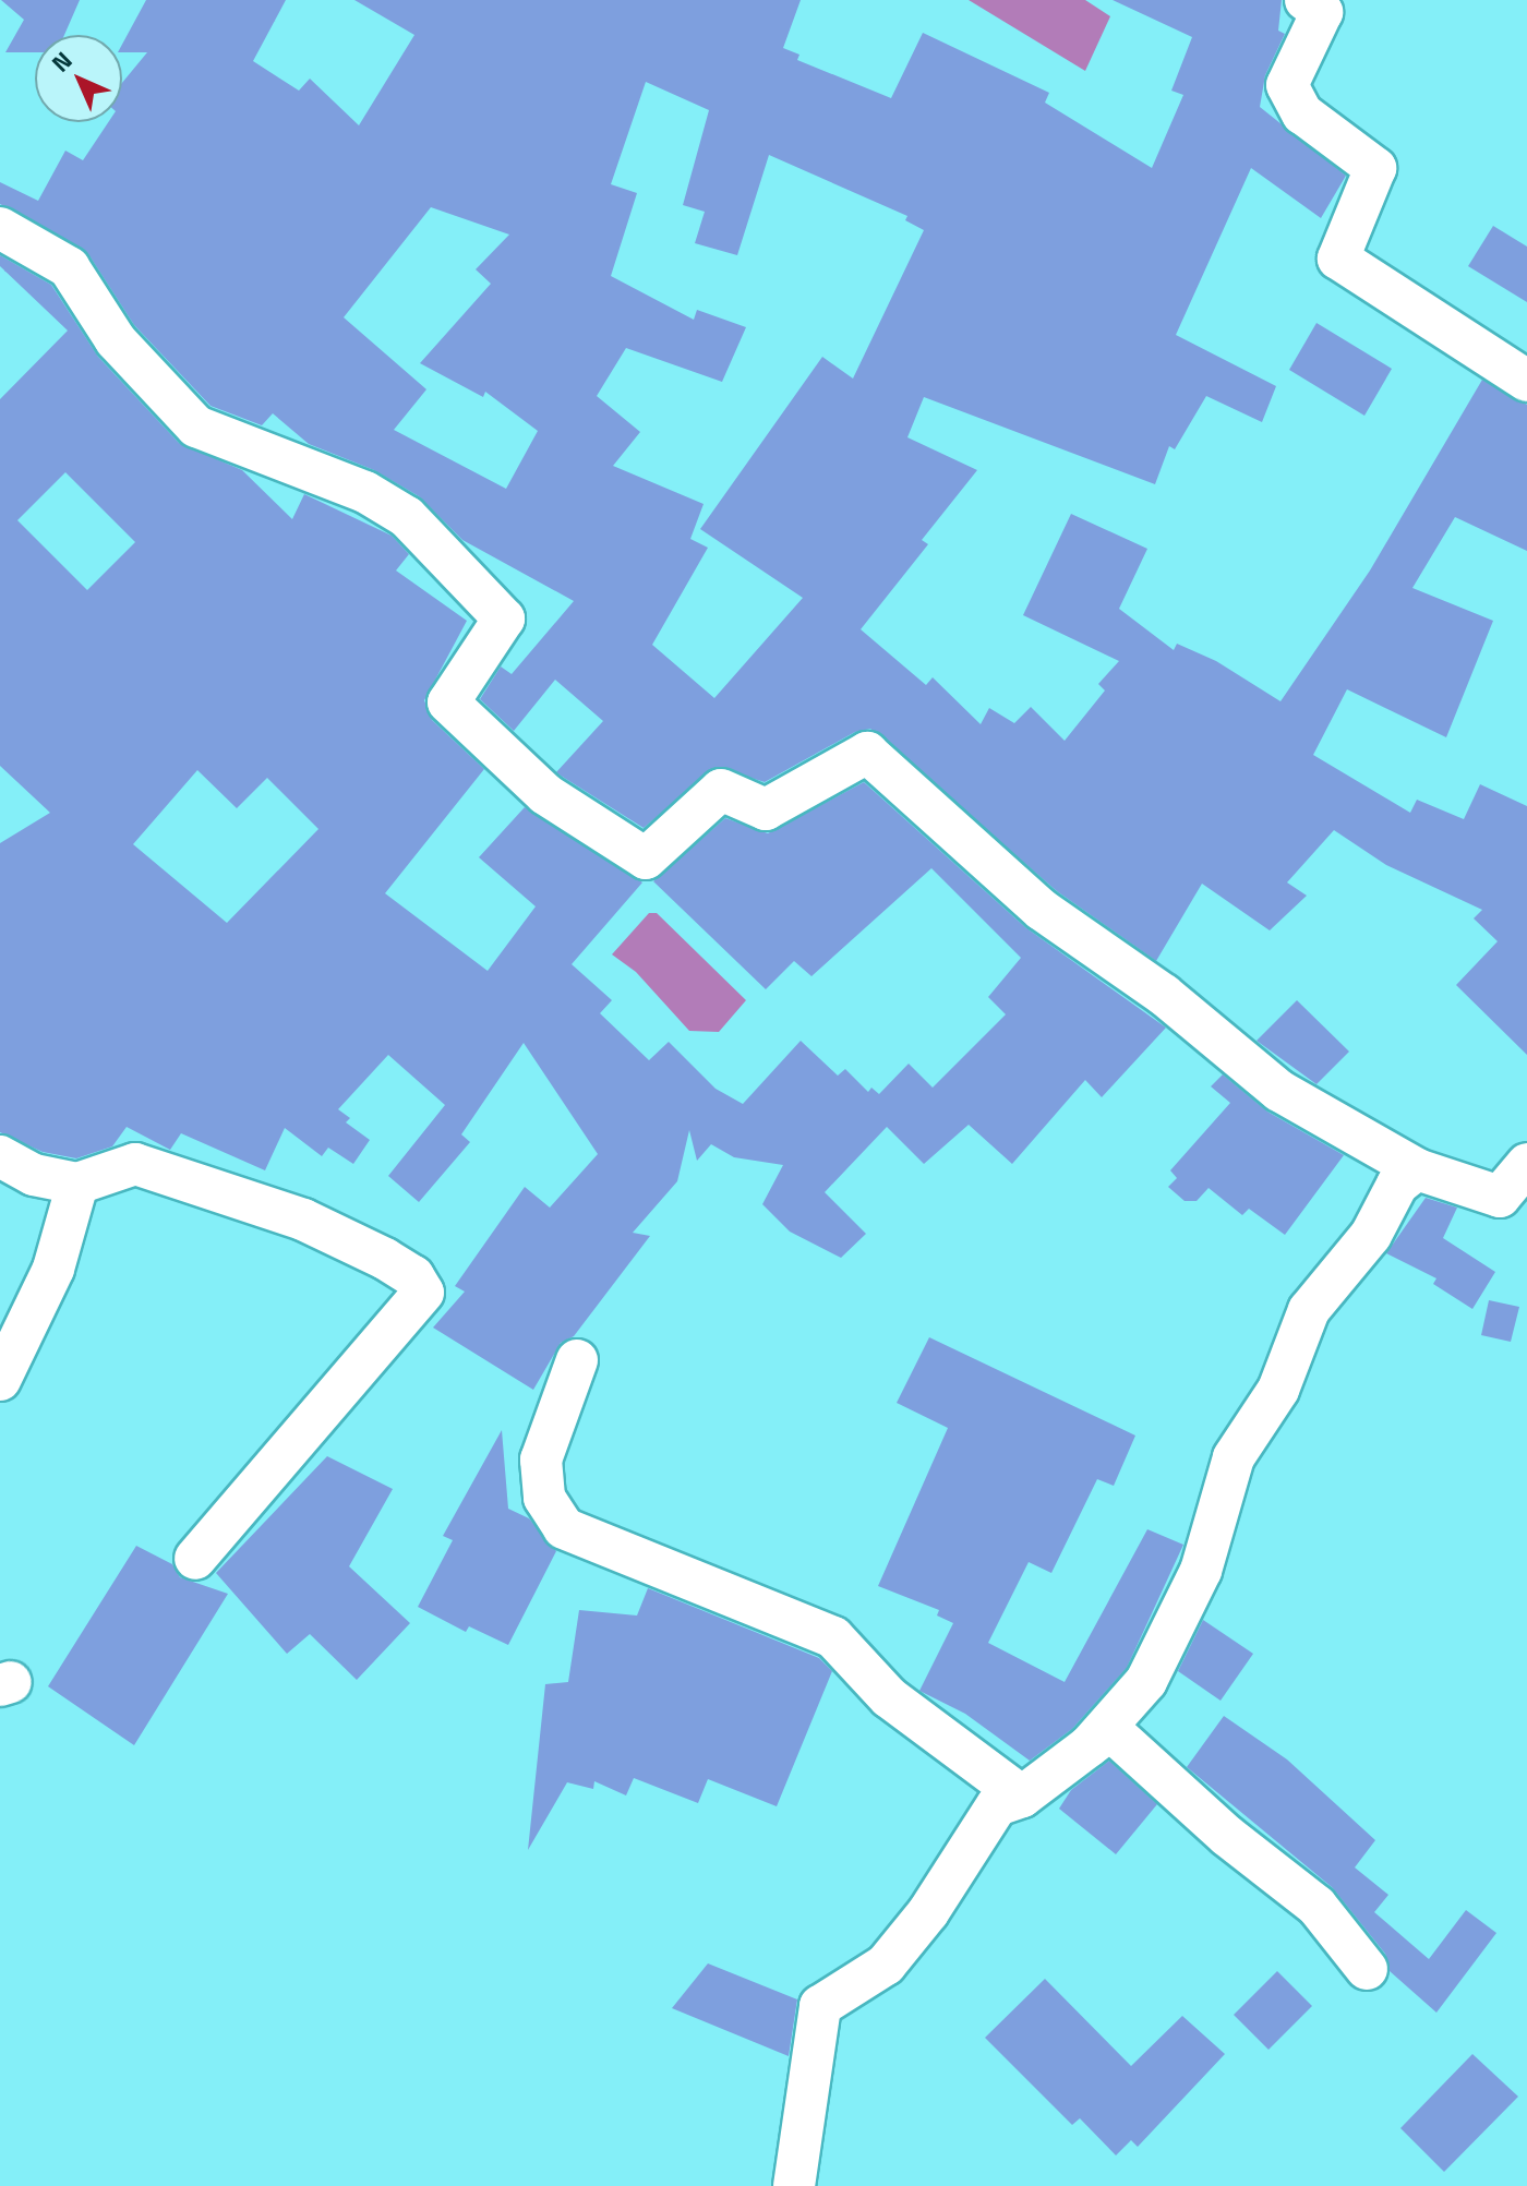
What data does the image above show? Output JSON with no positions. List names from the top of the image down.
{
  "north": "top left"
}
